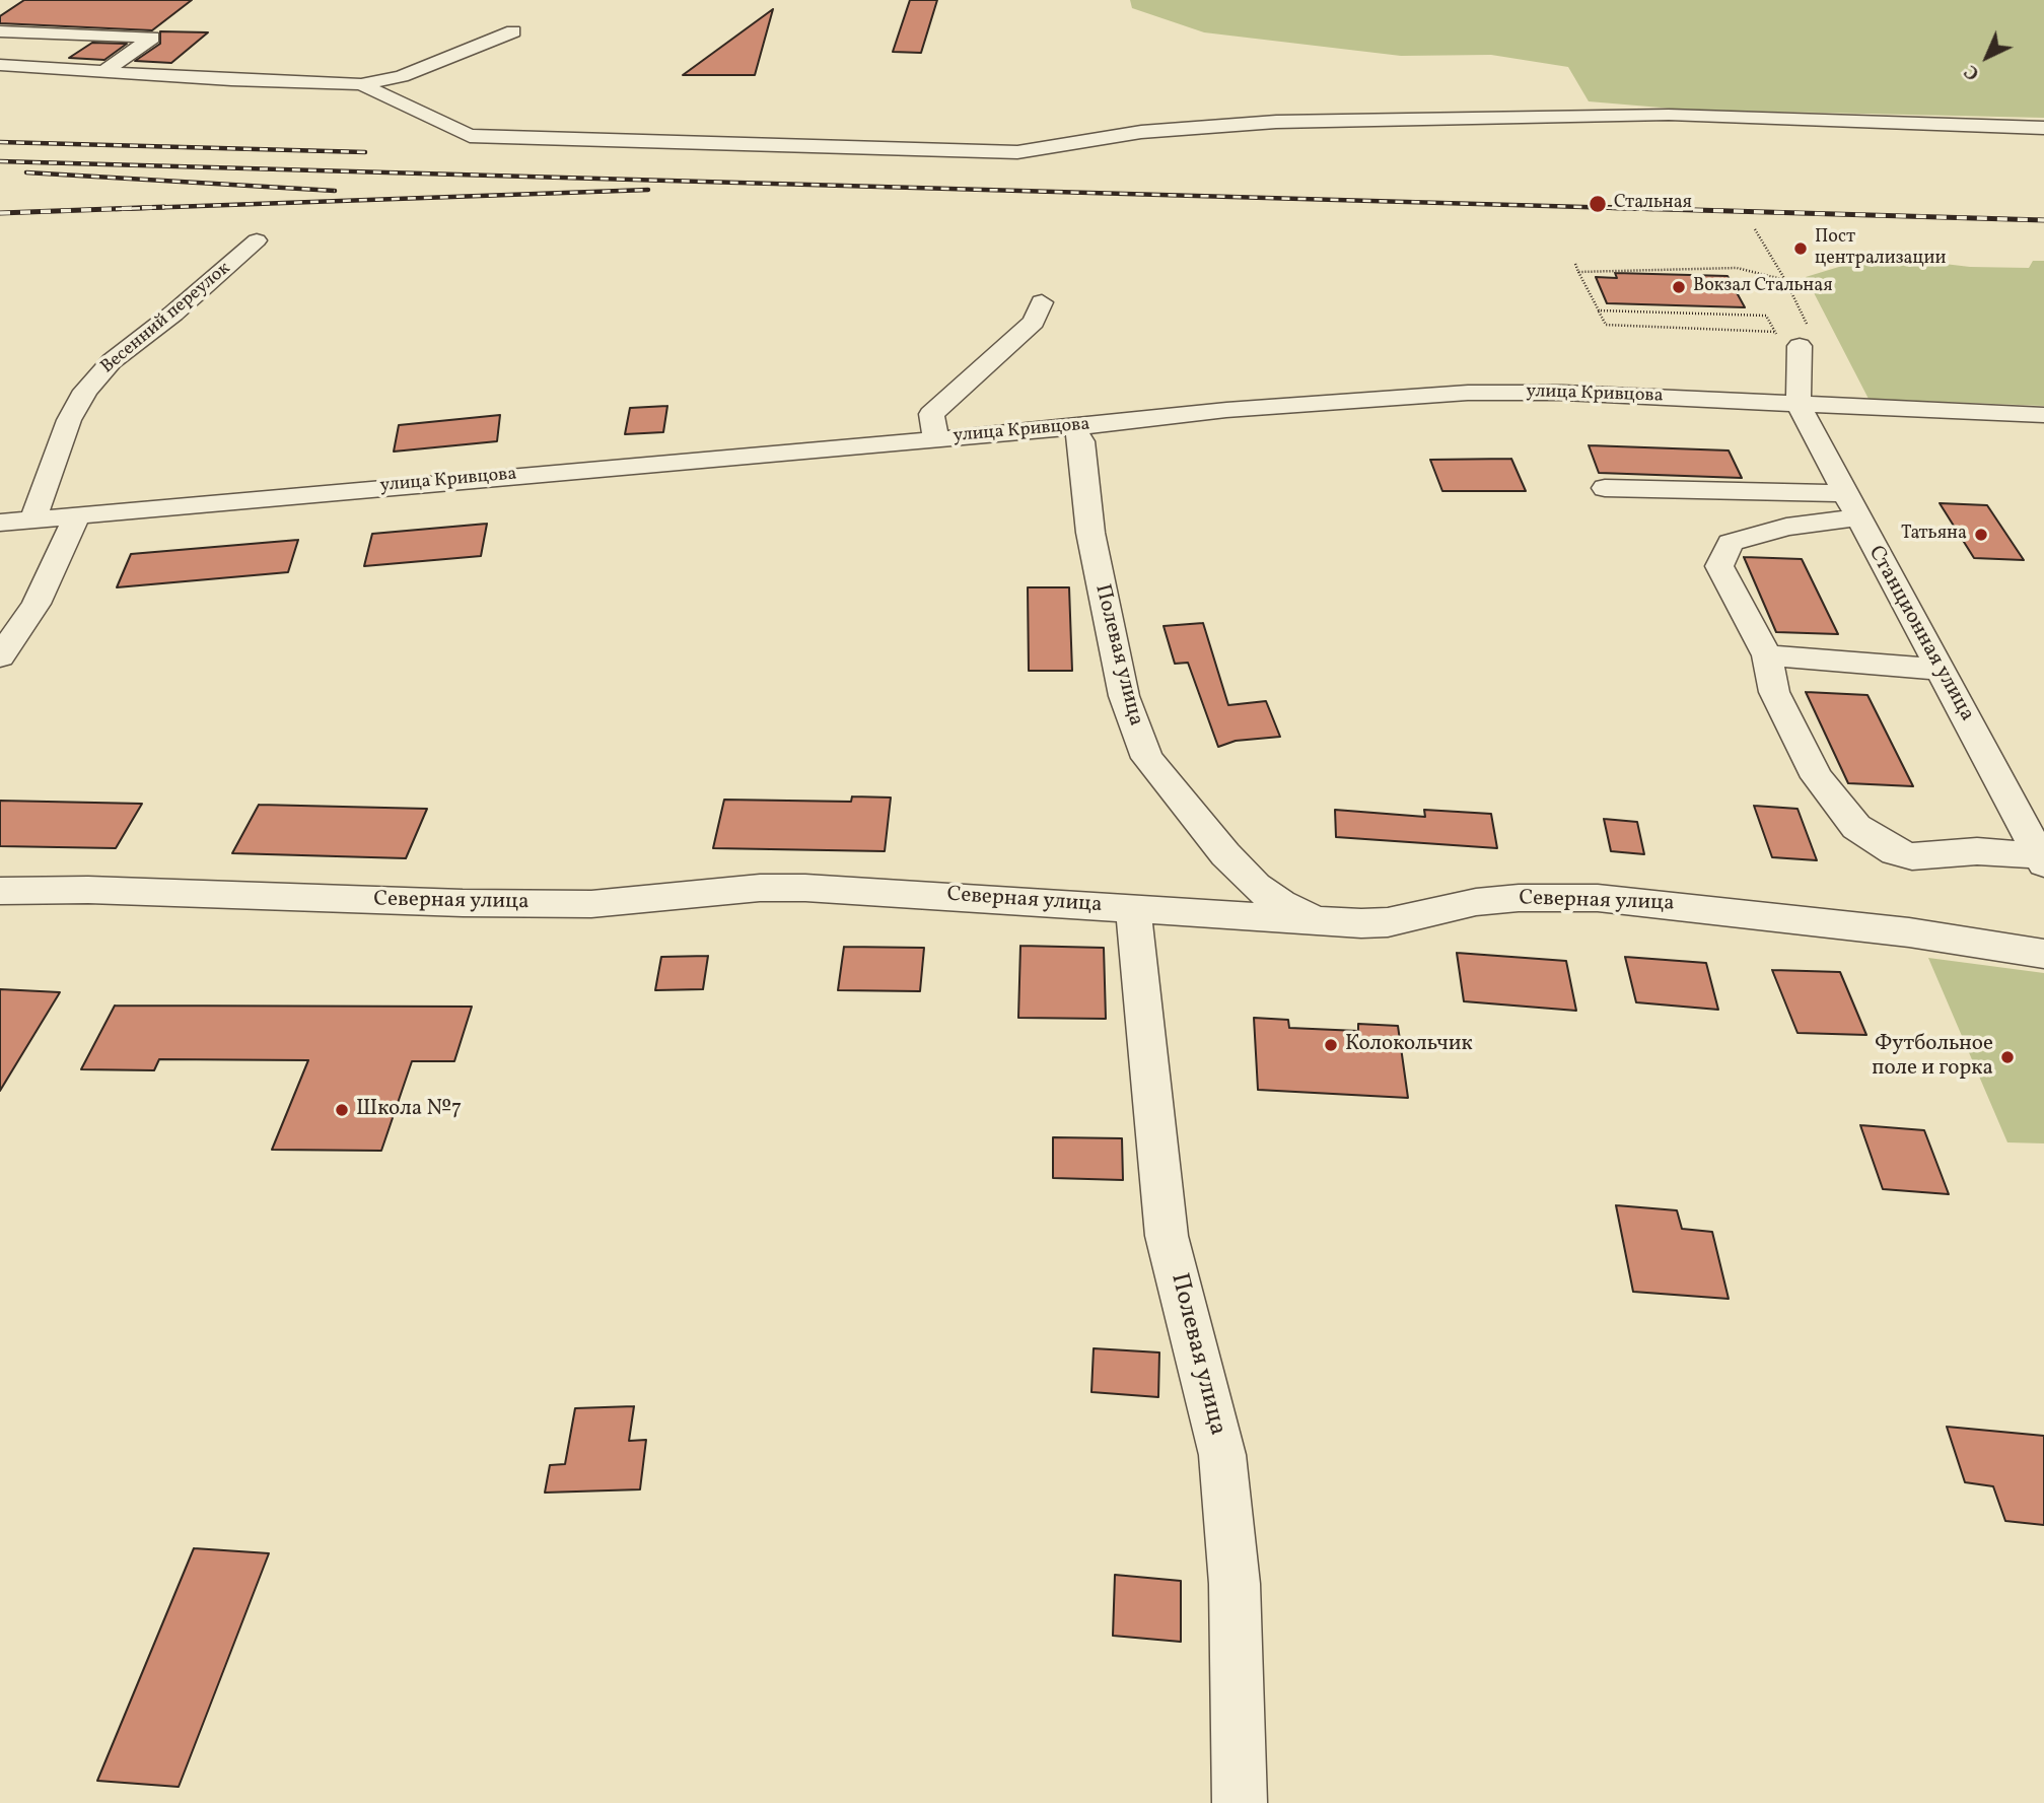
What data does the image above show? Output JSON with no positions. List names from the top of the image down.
{
  "streets": {
    "street": [
      "Весенний переулок",
      "улица Кривцова",
      "Станционная улица",
      "Полевая улица",
      "Северная улица"
    ]
  },
  "crossings": [
    ["Весенний переулок", "улица Кривцова"],
    ["улица Кривцова", "Станционная улица"],
    ["улица Кривцова", "Полевая улица"],
    ["Полевая улица", "Северная улица"]
  ],
  "places": [
    "Стальная",
    "Пост централизации",
    "Вокзал Стальная",
    "Татьяна",
    "Колокольчик",
    "Футбольное поле и горка",
    "Школа №7"
  ],
  "north": "bottom left"
}
